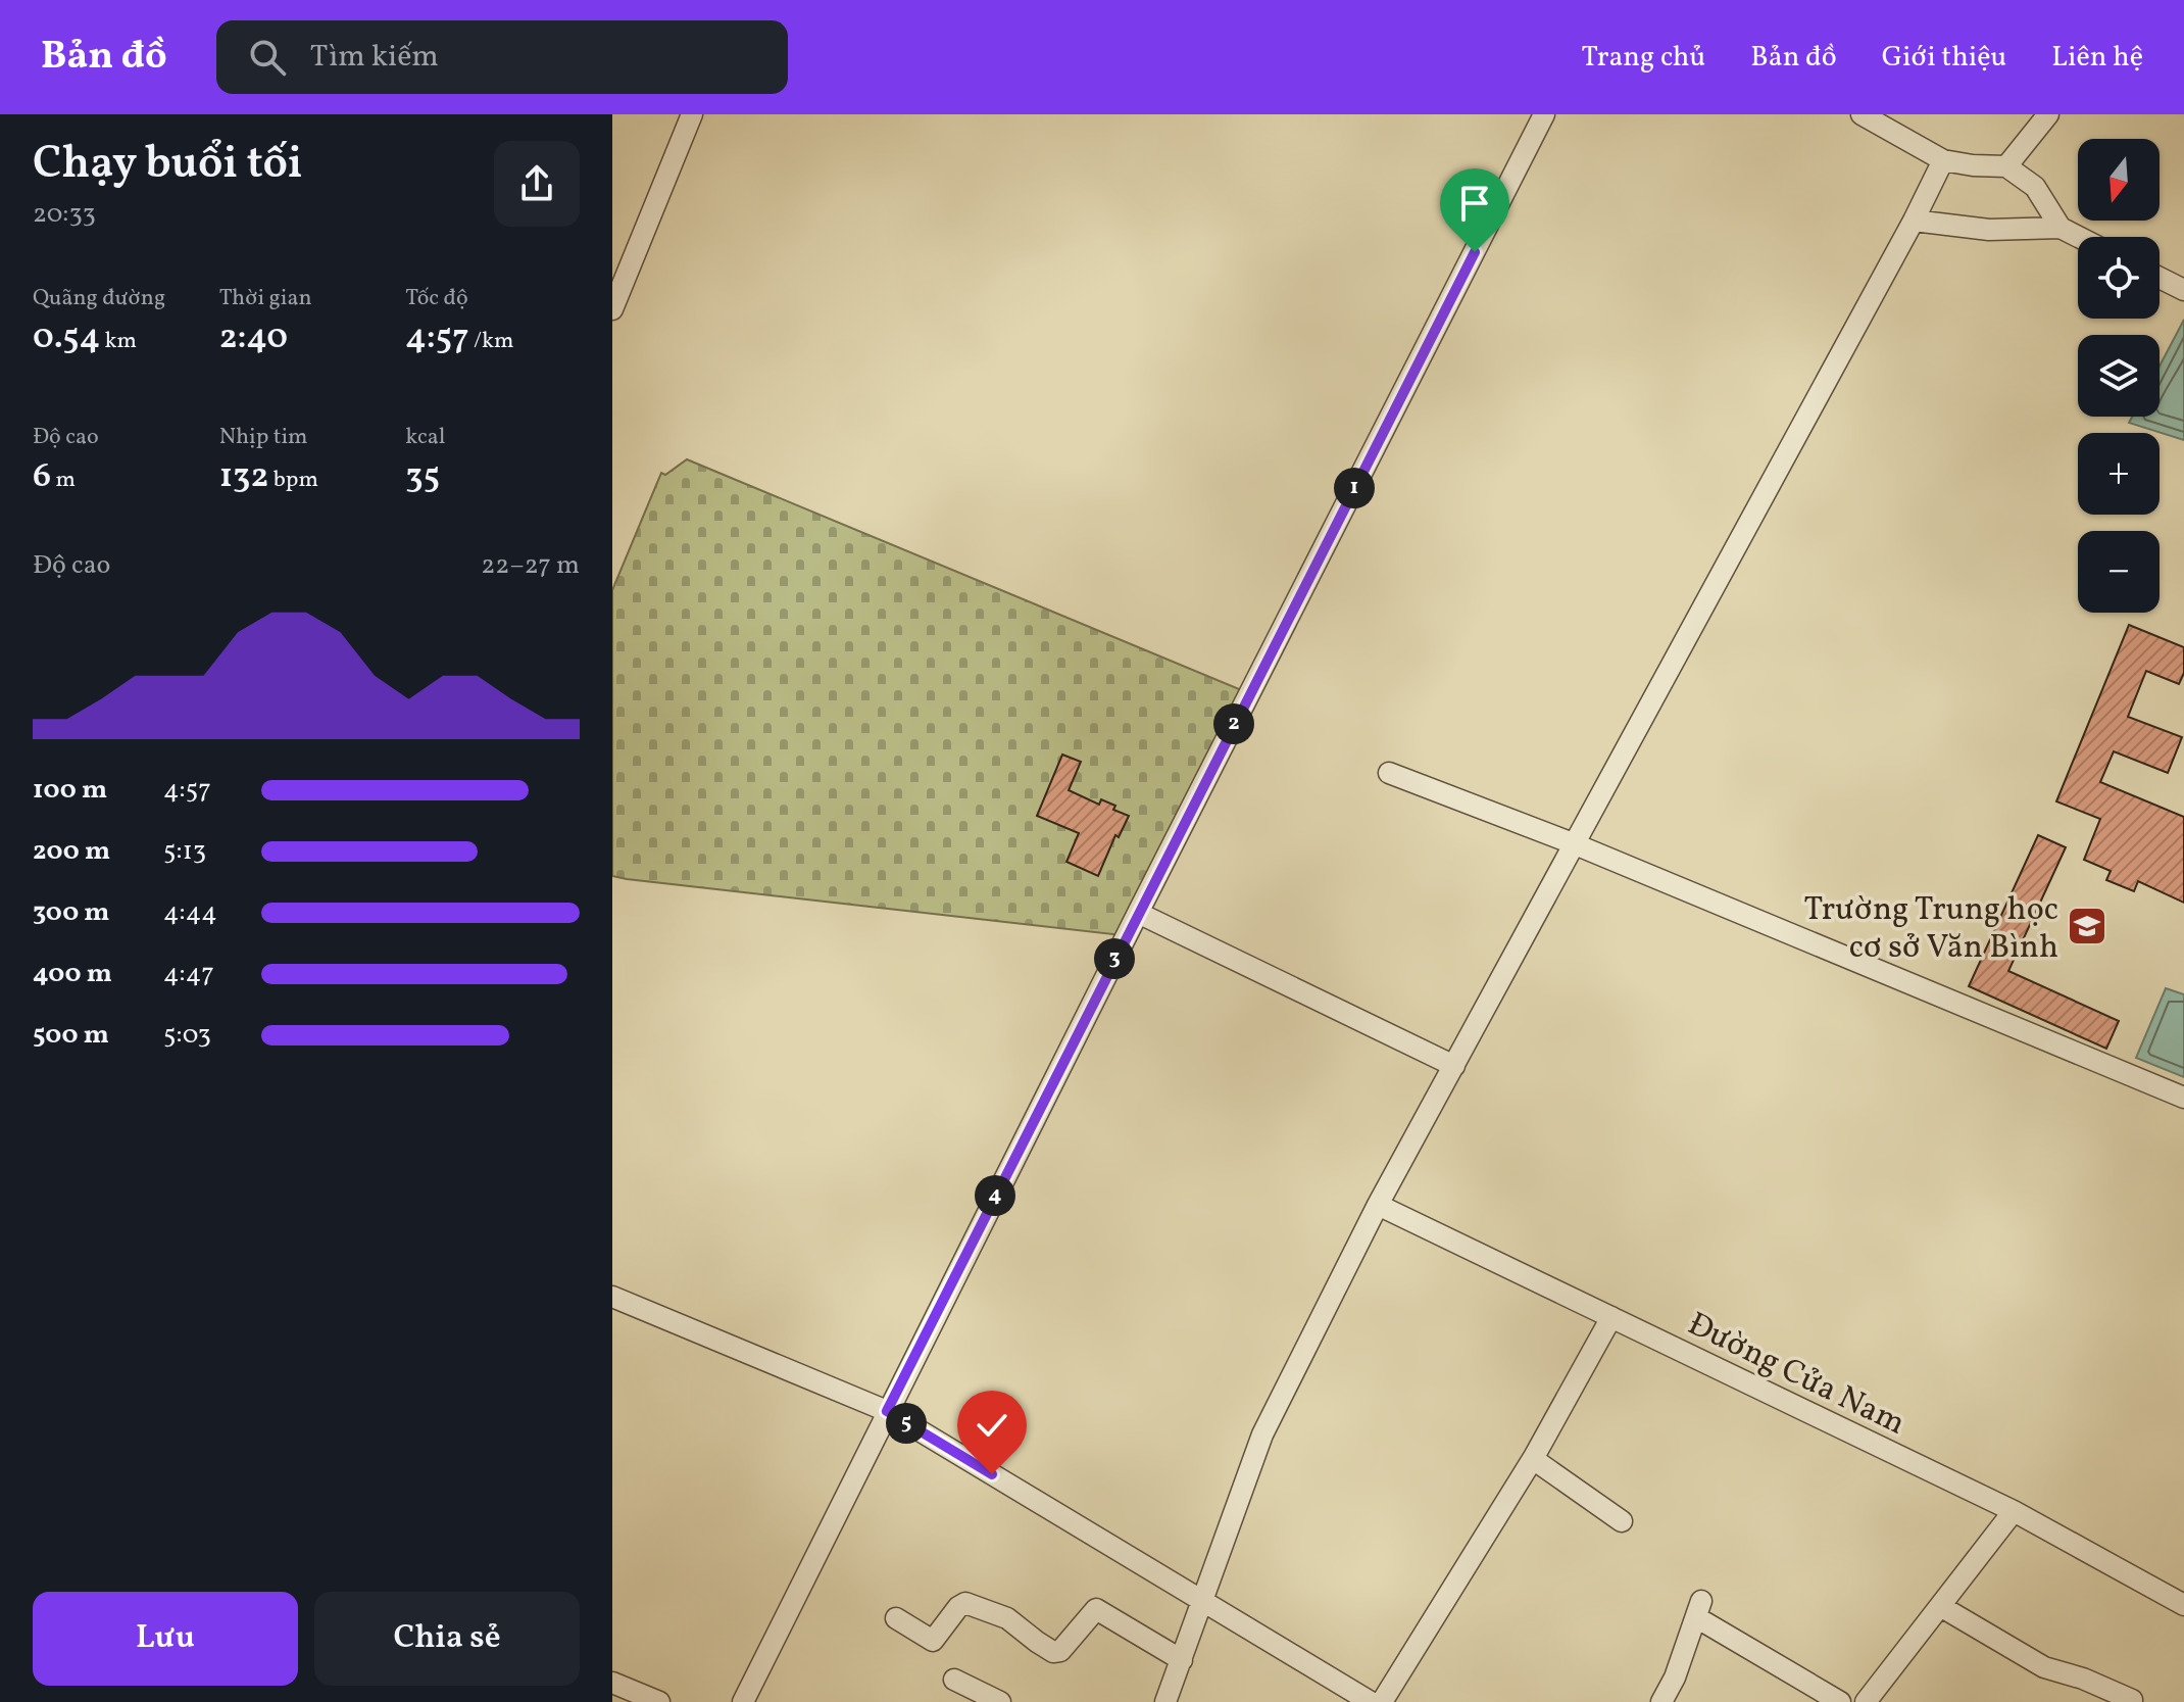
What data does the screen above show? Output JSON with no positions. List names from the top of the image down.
{
  "streets": {
    "street": ["Đường Cửa Nam"]
  },
  "places": {
    "school or university": ["Trường Trung học cơ sở Văn Bình"]
  },
  "north": "bottom",
  "page": {
    "header": "Bản đồ",
    "search": "Tìm kiếm",
    "nav": [
      "Trang chủ",
      "Bản đồ",
      "Giới thiệu",
      "Liên hệ"
    ],
    "heading": ["Chạy buổi tối", "20:33"],
    "map_buttons": ["+", "−"],
    "stats": [
      ["Quãng đường", "0.54 km"],
      ["Thời gian", "2:40"],
      ["Tốc độ", "4:57 /km"],
      ["Độ cao", "6 m"],
      ["Nhịp tim", "132 bpm"],
      ["kcal", "35"]
    ],
    "pins": [
      "1",
      "2",
      "3",
      "4",
      "5"
    ],
    "chart": ["Độ cao", "22–27 m"],
    "list": [
      {
        "name": "100 m",
        "note": "4:57"
      },
      {
        "name": "200 m",
        "note": "5:13"
      },
      {
        "name": "300 m",
        "note": "4:44"
      },
      {
        "name": "400 m",
        "note": "4:47"
      },
      {
        "name": "500 m",
        "note": "5:03"
      }
    ],
    "buttons": ["Lưu", "Chia sẻ"]
  }
}
